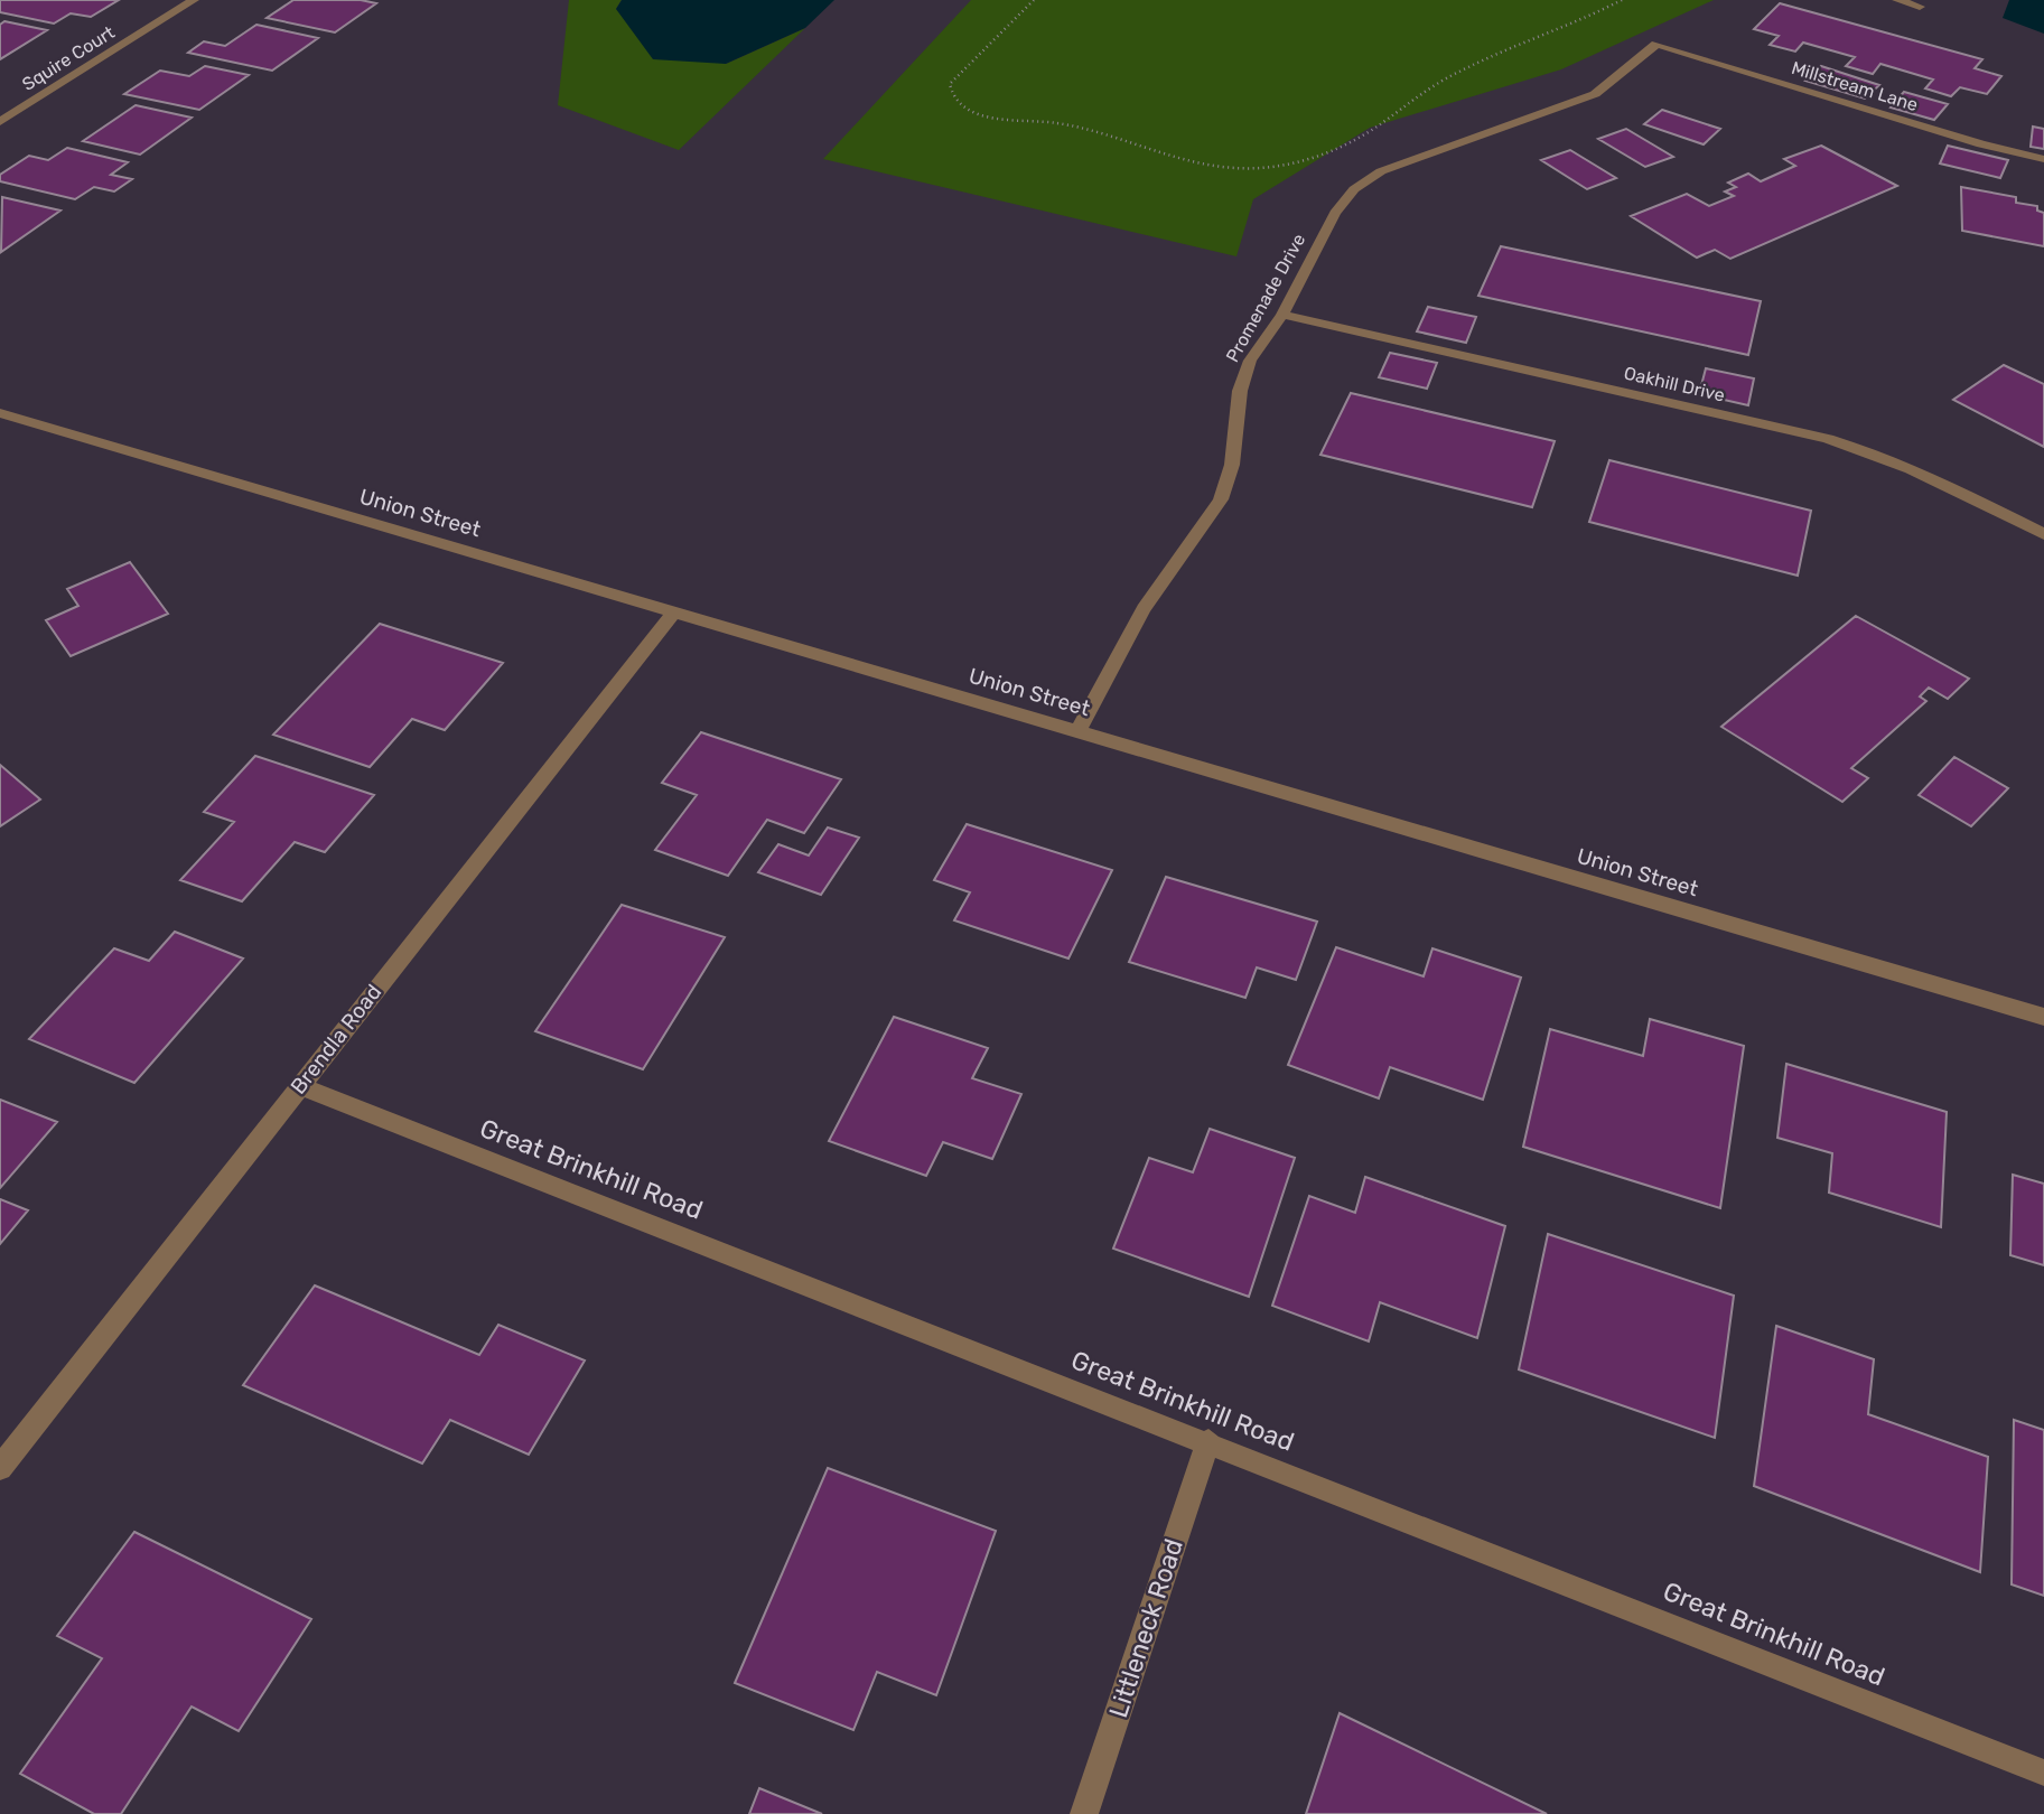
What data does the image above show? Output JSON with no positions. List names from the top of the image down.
{
  "streets": {
    "street": [
      "Squire Court",
      "Millstream Lane",
      "Promenade Drive",
      "Oakhill Drive",
      "Union Street",
      "Brendla Road",
      "Great Brinkhill Road",
      "Littleneck Road"
    ]
  },
  "crossings": [
    ["Millstream Lane", "Promenade Drive"],
    ["Promenade Drive", "Oakhill Drive"],
    ["Promenade Drive", "Union Street"],
    ["Union Street", "Brendla Road"],
    ["Brendla Road", "Great Brinkhill Road"],
    ["Great Brinkhill Road", "Littleneck Road"]
  ]
}
